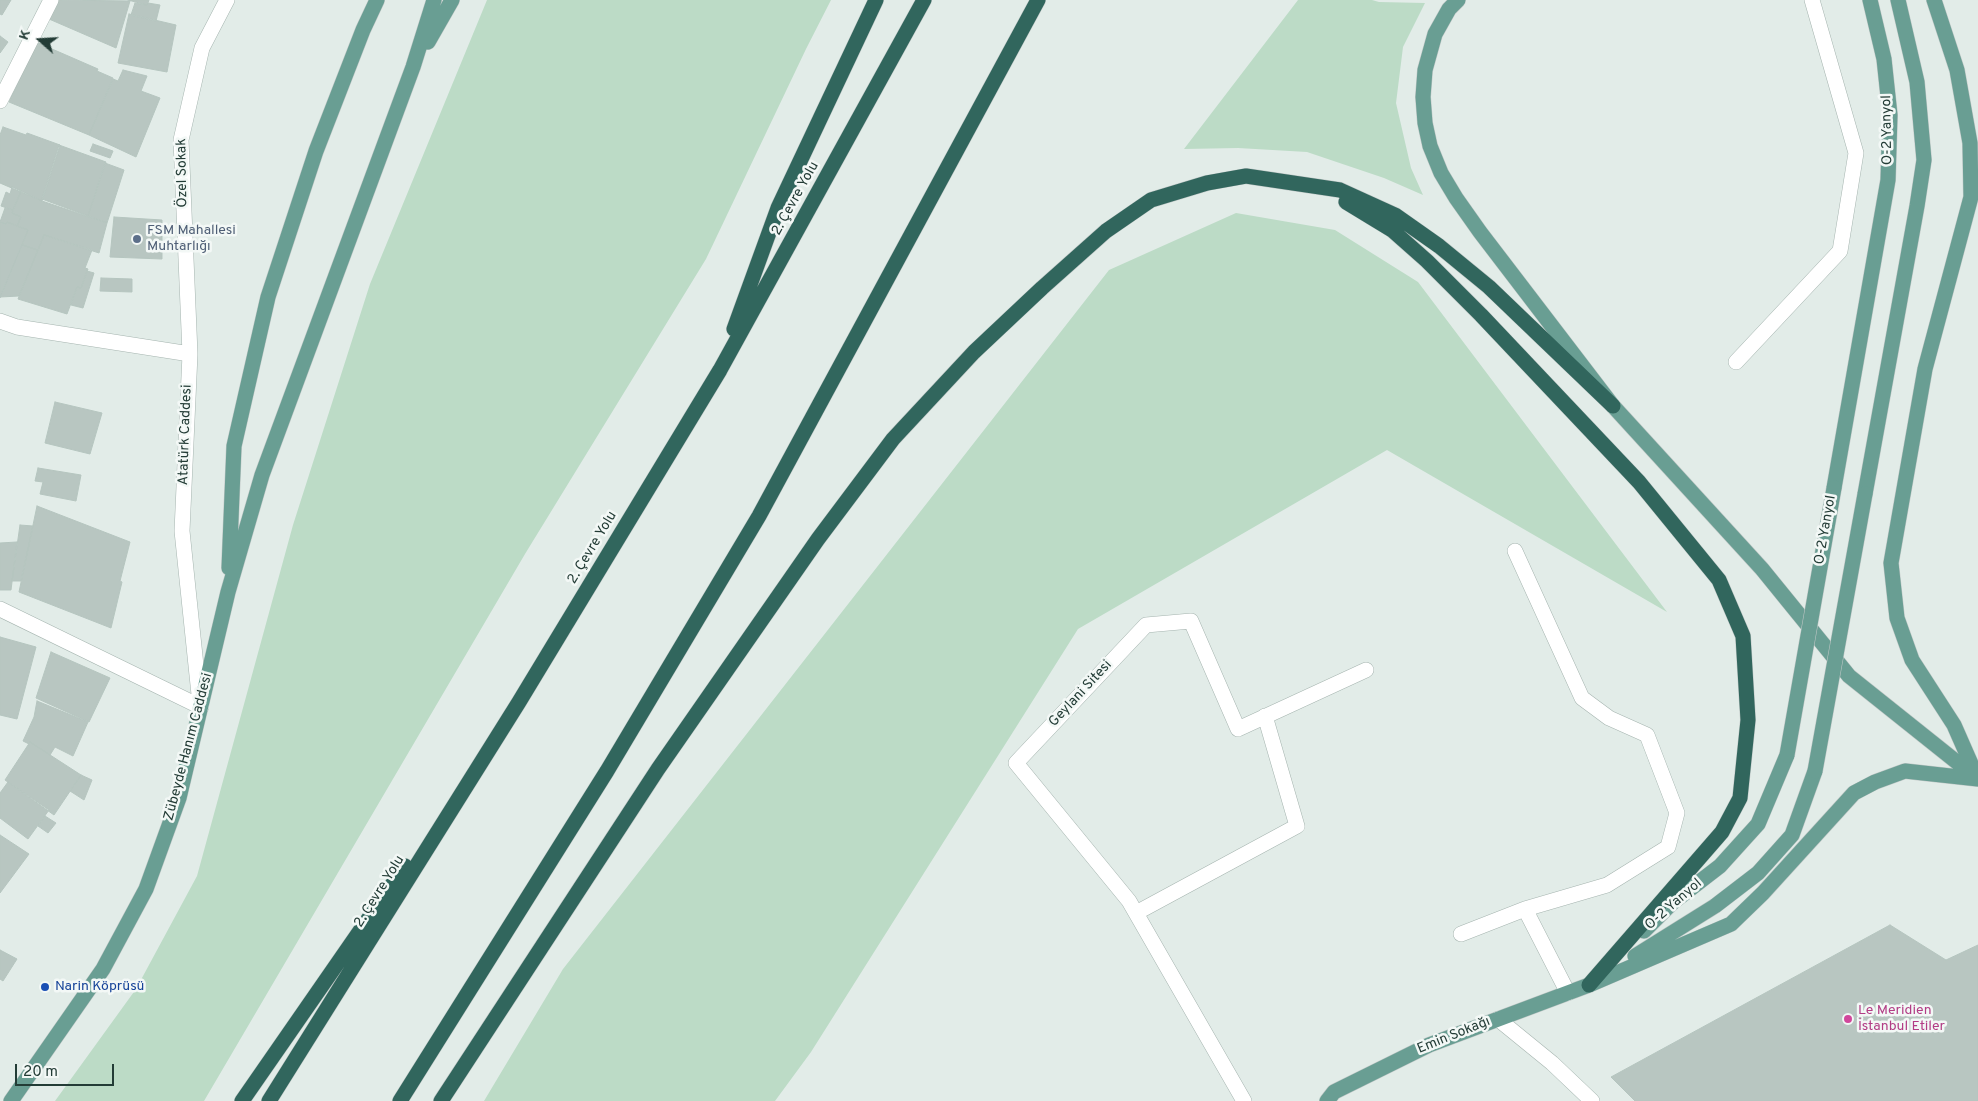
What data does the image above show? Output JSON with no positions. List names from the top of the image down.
{
  "streets": {
    "highway": ["2. Çevre Yolu"],
    "main road": ["O-2 Yanyol", "Zübeyde Hanım Caddesi", "Emin Sokağı"],
    "street": ["Özel Sokak", "Atatürk Caddesi", "Geylani Sitesi"]
  },
  "crossings": [
    ["O-2 Yanyol", "Emin Sokağı"],
    ["Özel Sokak", "Atatürk Caddesi"],
    ["Atatürk Caddesi", "Zübeyde Hanım Caddesi"]
  ],
  "places": ["FSM Mahallesi Muhtarlığı", "Narin Köprüsü", "Le Meridien İstanbul Etiler"],
  "scale_bar": "20 m",
  "north": "left"
}
